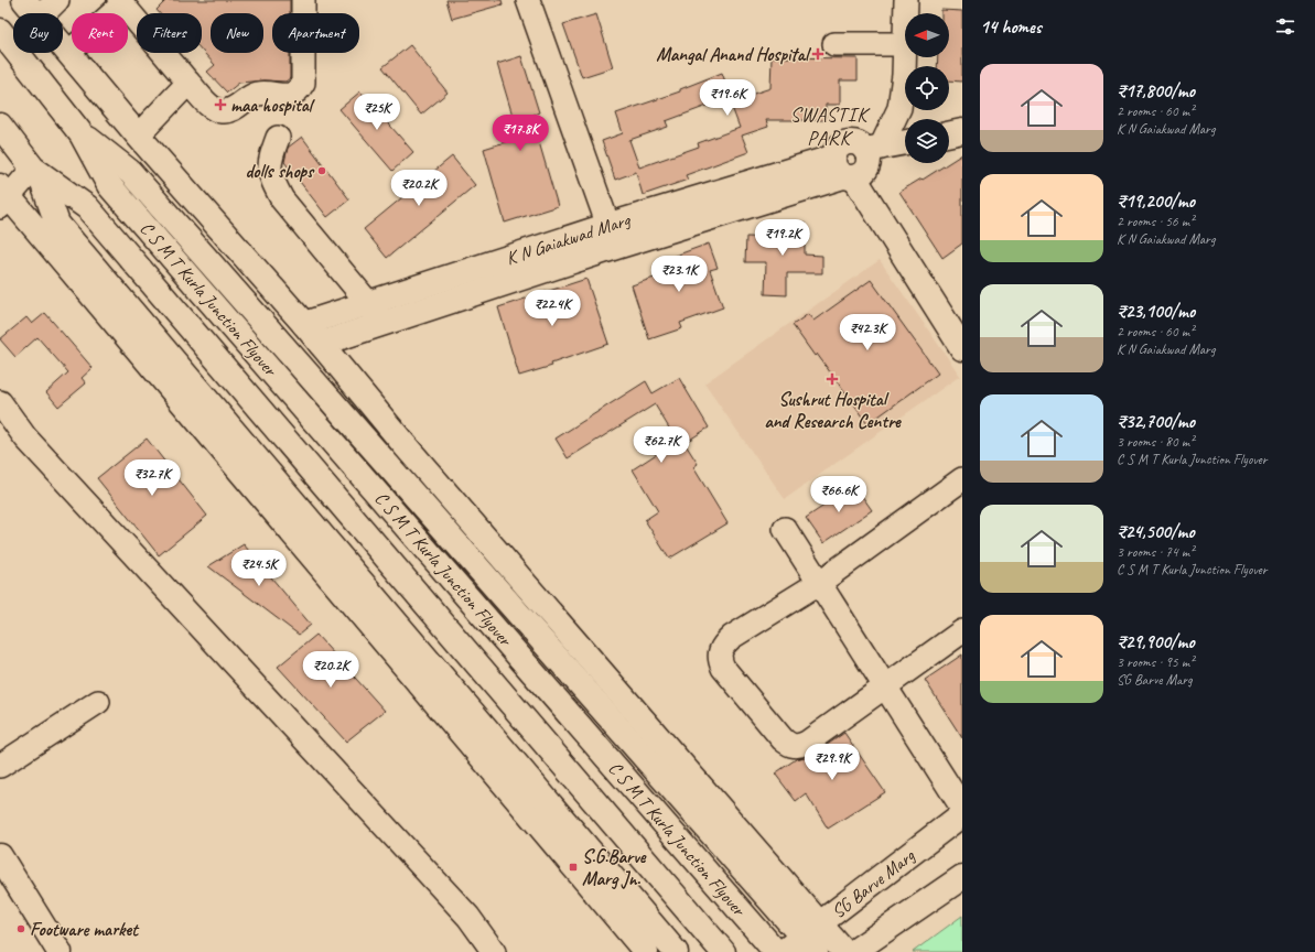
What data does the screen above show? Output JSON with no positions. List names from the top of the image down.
{
  "streets": {
    "main road": ["K N Gaiakwad Marg", "C S M T Kurla Junction Flyover", "SG Barve Marg"]
  },
  "districts": ["SWASTIK PARK"],
  "places": {
    "health": ["Mangal Anand Hospital", "maa hospital", "Sushrut Hospital and Research Centre"],
    "other": ["dolls shops", "Footware market"],
    "transit": ["S.G.Barve Marg Jn."]
  },
  "north": "left",
  "page": {
    "heading": "14 homes",
    "chip": [
      "Buy",
      "Rent",
      "Filters",
      "New",
      "Apartment"
    ],
    "list": [
      {
        "name": "₹17,800/mo",
        "note": "2 rooms · 60 m² · K N Gaiakwad Marg"
      },
      {
        "name": "₹19,200/mo",
        "note": "2 rooms · 56 m² · K N Gaiakwad Marg"
      },
      {
        "name": "₹23,100/mo",
        "note": "2 rooms · 60 m² · K N Gaiakwad Marg"
      },
      {
        "name": "₹32,700/mo",
        "note": "3 rooms · 80 m² · C S M T Kurla Junction Flyover"
      },
      {
        "name": "₹24,500/mo",
        "note": "3 rooms · 74 m² · C S M T Kurla Junction Flyover"
      },
      {
        "name": "₹29,900/mo",
        "note": "3 rooms · 95 m² · SG Barve Marg"
      }
    ],
    "price": [
      "₹19.6K",
      "₹25K",
      "₹17.8K",
      "₹20.2K",
      "₹19.2K",
      "₹23.1K",
      "₹22.4K",
      "₹42.3K",
      "₹62.7K",
      "₹32.7K",
      "₹66.6K",
      "₹24.5K",
      "₹20.2K",
      "₹29.9K"
    ]
  }
}
